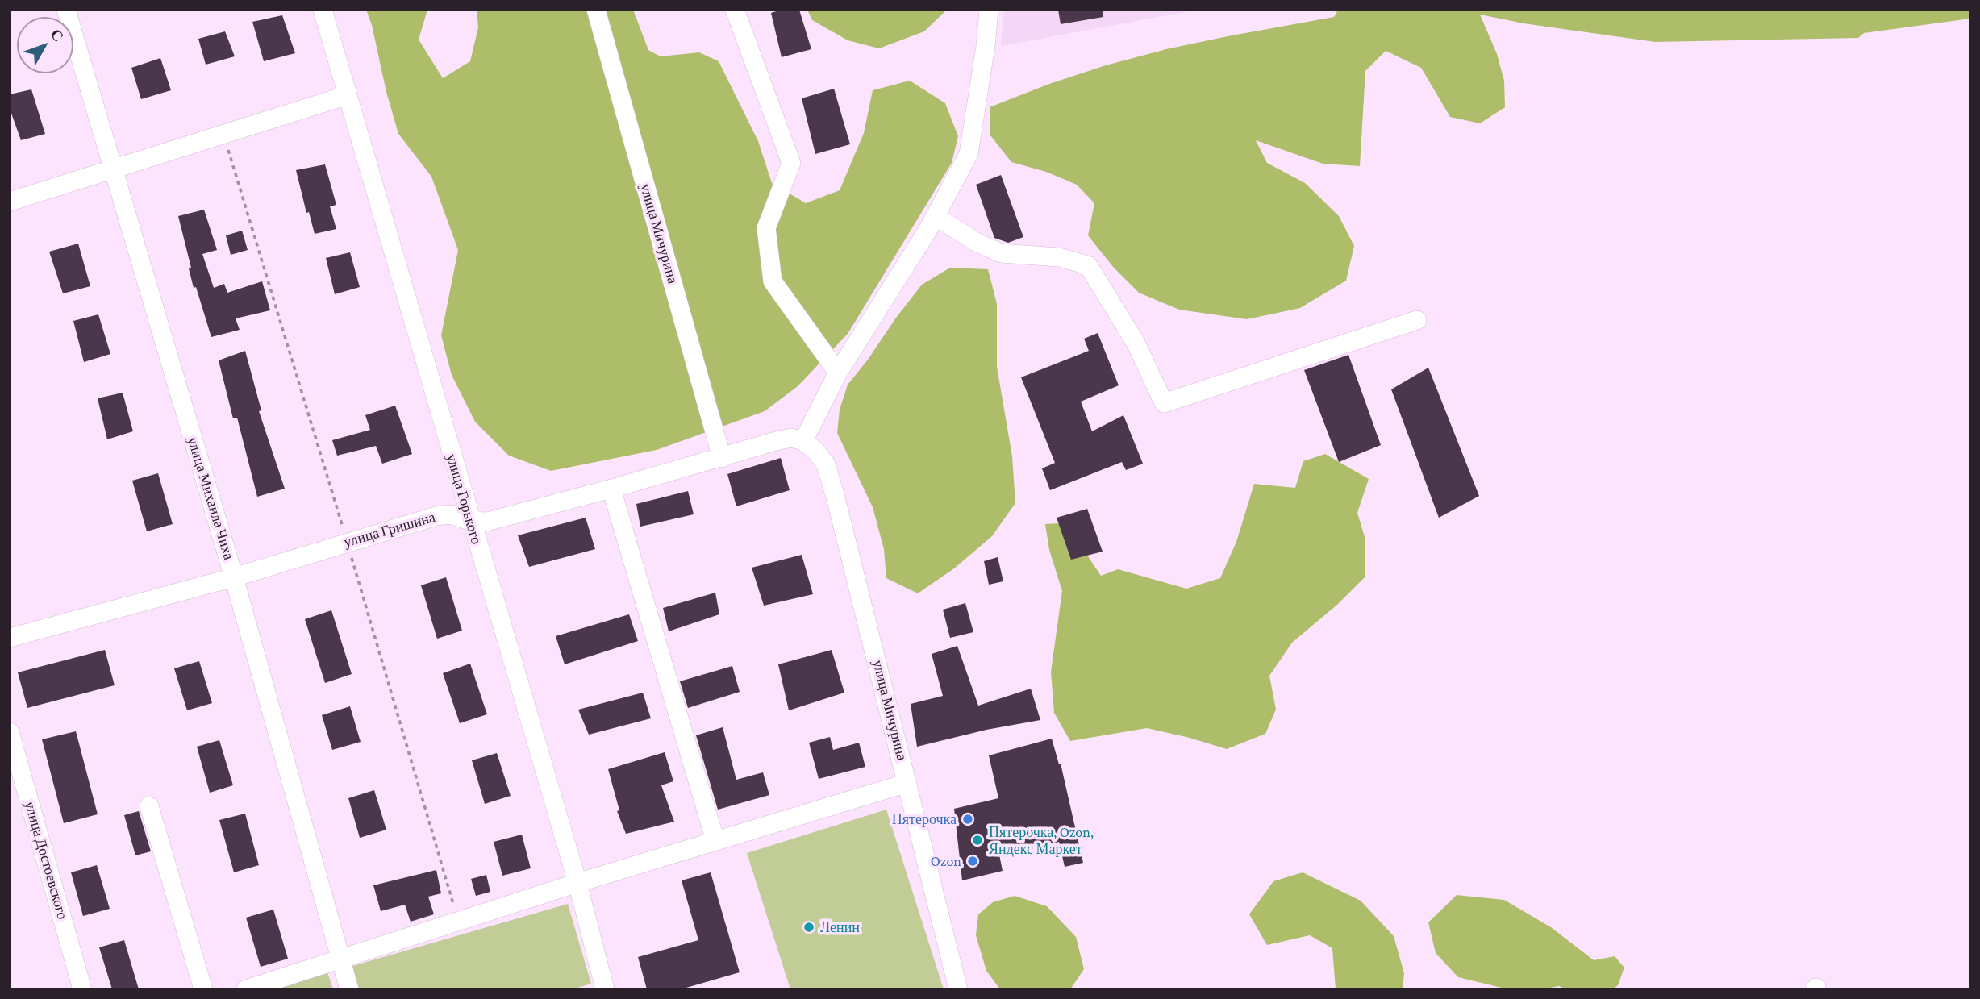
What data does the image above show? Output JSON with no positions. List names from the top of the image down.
{
  "streets": {
    "street": [
      "улица Мичурина",
      "улица Михаила Чиха",
      "улица Горького",
      "улица Гришина",
      "улица Достоевского"
    ]
  },
  "crossings": [
    ["улица Мичурина", "улица Гришина"],
    ["улица Михаила Чиха", "улица Гришина"],
    ["улица Горького", "улица Гришина"]
  ],
  "places": [
    "Пятерочка",
    "Пятерочка, Ozon, Яндекс Маркет",
    "Ozon",
    "Ленин"
  ],
  "north": "top right"
}
